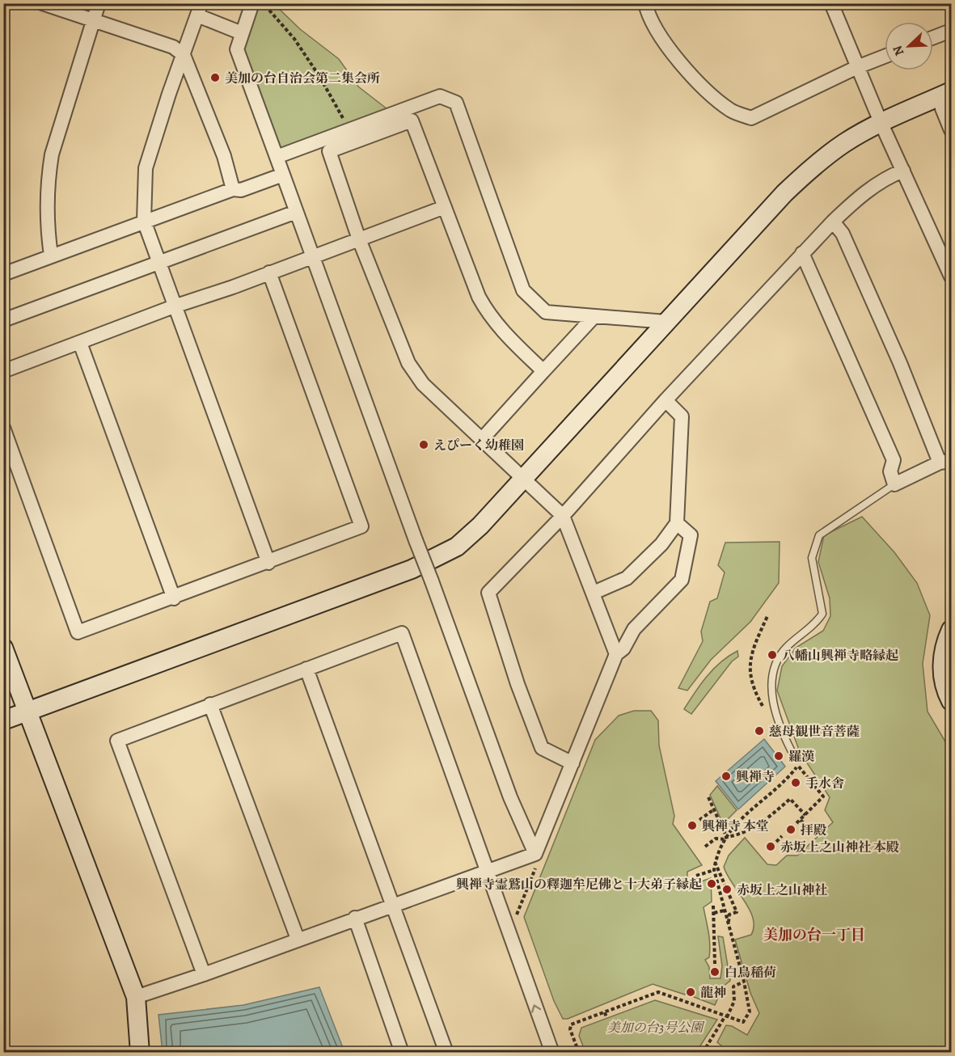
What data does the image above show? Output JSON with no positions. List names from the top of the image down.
{
  "districts": ["美加の台一丁目"],
  "parks": ["美加の台3号公園"],
  "places": [
    "美加の台自治会第二集会所",
    "えぴーく幼稚園",
    "八幡山興禅寺略縁起",
    "慈母観世音菩薩",
    "羅漢",
    "興禅寺",
    "手水舎",
    "興禅寺 本堂",
    "拝殿",
    "赤坂上之山神社 本殿",
    "興禅寺霊鷲山の釋迦牟尼佛と十大弟子縁起",
    "赤坂上之山神社",
    "白鳥稲荷",
    "龍神"
  ],
  "north": "bottom left"
}
